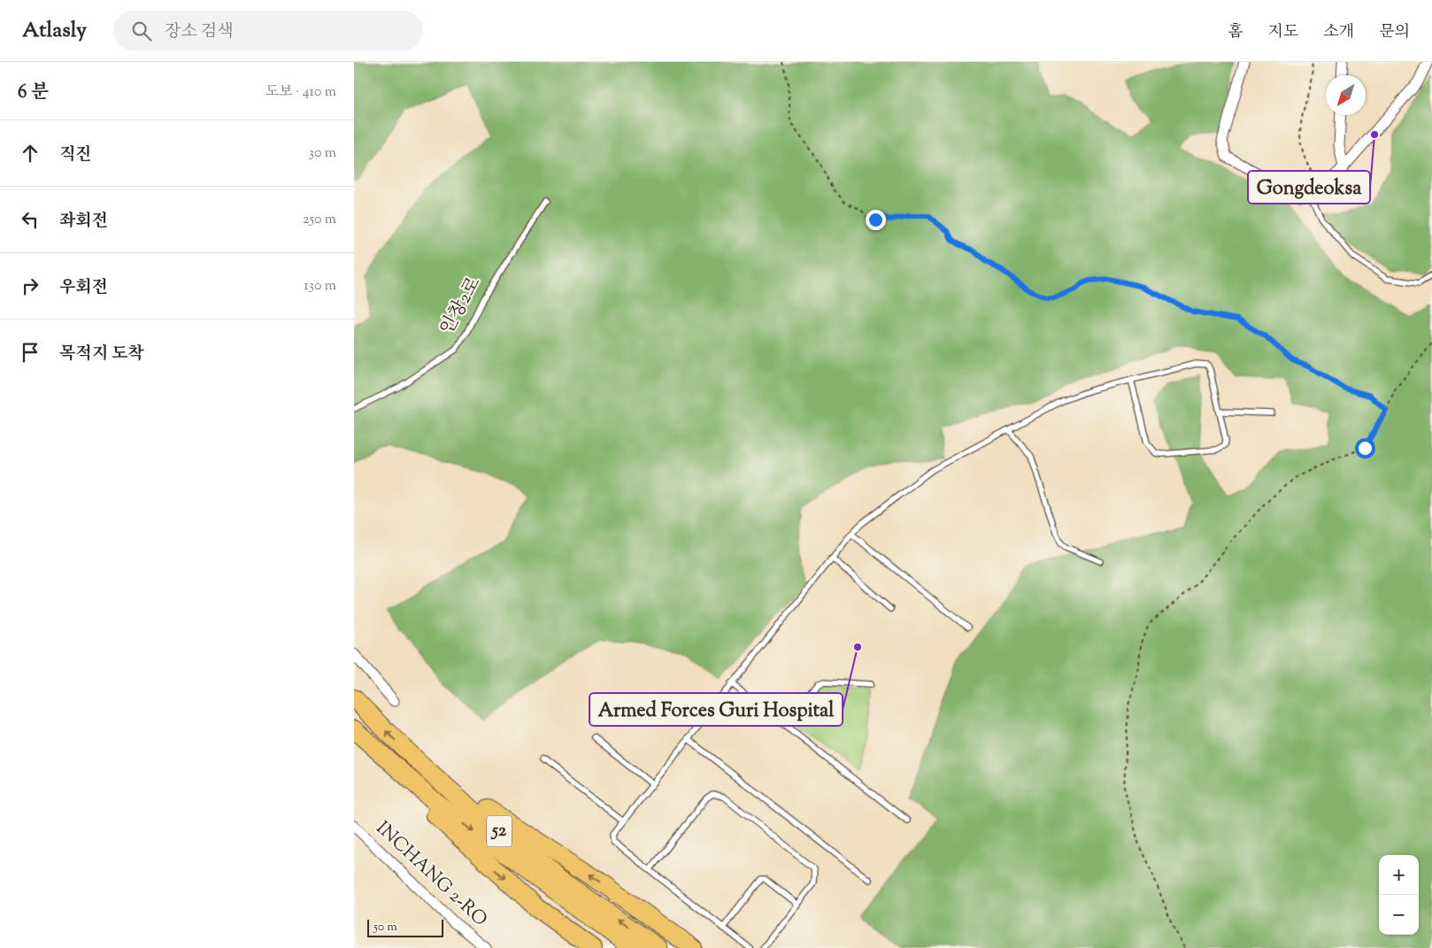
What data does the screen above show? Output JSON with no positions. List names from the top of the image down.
{
  "streets": {
    "highway": ["52"],
    "street": ["INCHANG 2-RO"],
    "lane": ["인창2로"]
  },
  "places": ["Gongdeoksa", "Armed Forces Guri Hospital"],
  "scale_bar": "50 m",
  "north": "bottom left",
  "page": {
    "header": "Atlasly",
    "search": "장소 검색",
    "nav": [
      "홈",
      "지도",
      "소개",
      "문의"
    ],
    "heading": ["6 분", "도보 · 410 m"],
    "list": [
      ["직진", "30 m"],
      ["좌회전", "250 m"],
      ["우회전", "130 m"],
      "목적지 도착"
    ],
    "map_buttons": ["+", "−"],
    "scale": "50 m"
  }
}
